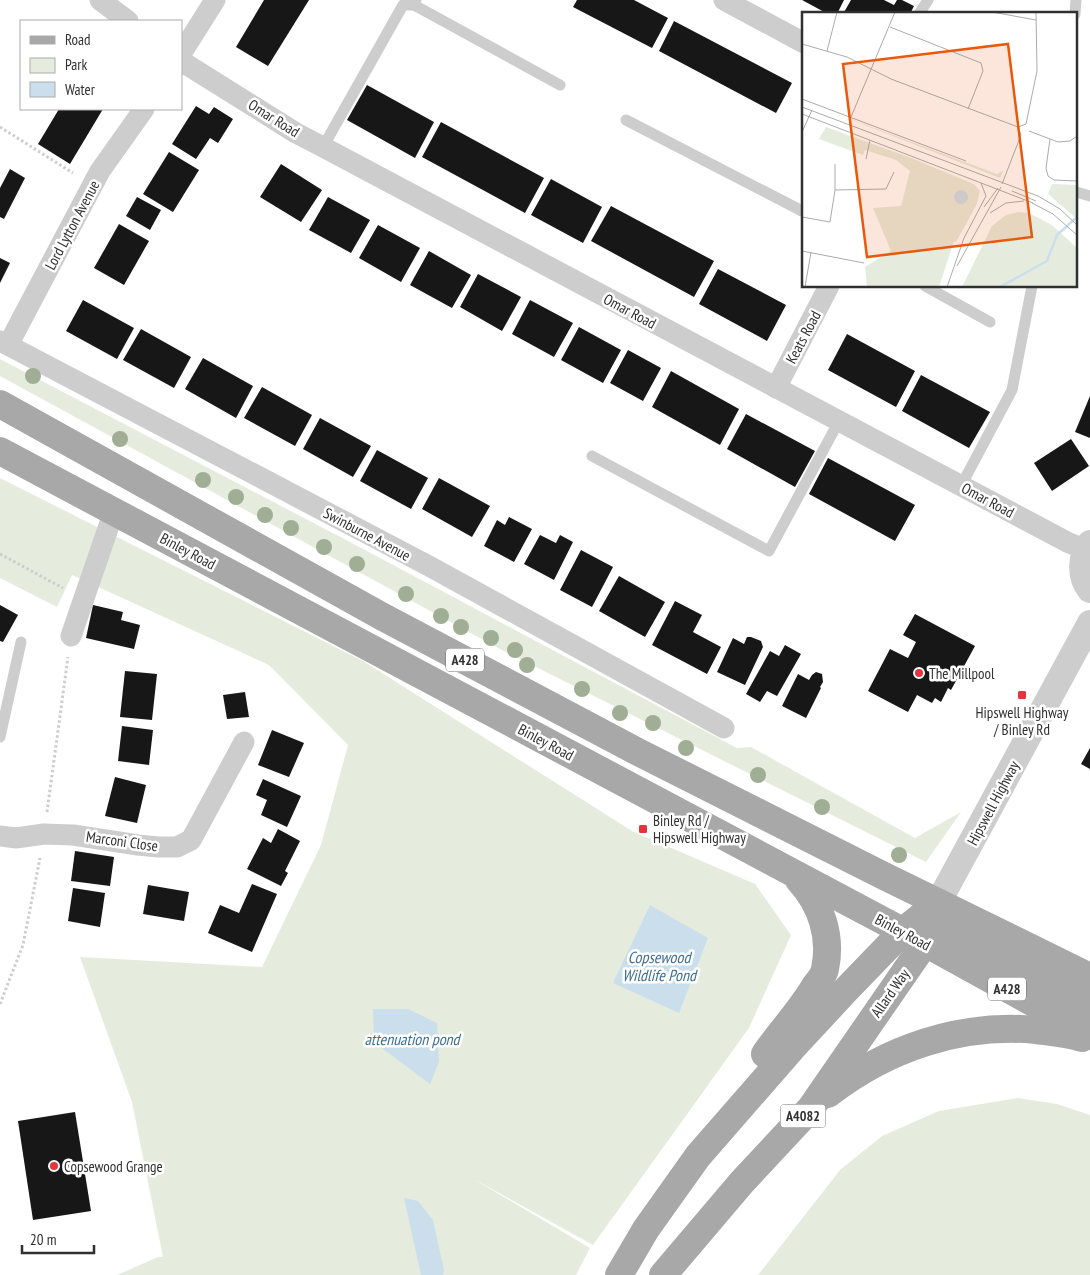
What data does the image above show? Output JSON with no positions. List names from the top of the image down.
{
  "streets": {
    "main road": [
      "Binley Road",
      "A428",
      "Allard Way",
      "A4082"
    ],
    "street": [
      "Omar Road",
      "Lord Lytton Avenue",
      "Keats Road",
      "Swinburne Avenue",
      "Hipswell Highway",
      "Marconi Close"
    ]
  },
  "crossings": [
    ["Omar Road", "Keats Road"],
    ["Lord Lytton Avenue", "Swinburne Avenue"],
    ["Binley Road", "Allard Way"],
    ["A428", "Hipswell Highway"],
    ["A428", "Allard Way"],
    ["Hipswell Highway", "Allard Way"]
  ],
  "water": ["Copsewood Wildlife Pond", "attenuation pond"],
  "places": {
    "other": ["The Millpool", "Copsewood Grange"],
    "transit": ["Hipswell Highway / Binley Rd", "Binley Rd / Hipswell Highway"]
  },
  "legend": ["Road", "Park", "Water"],
  "scale_bar": "20 m"
}
